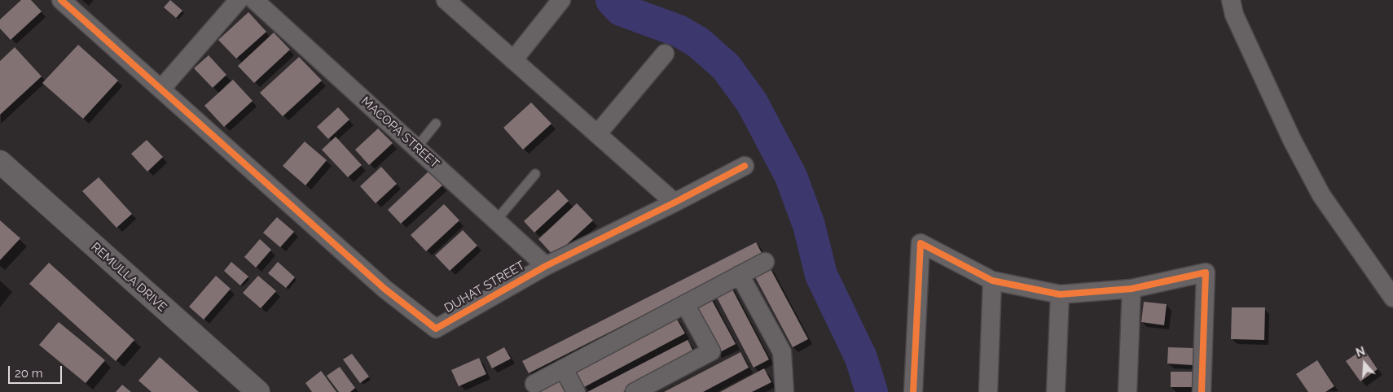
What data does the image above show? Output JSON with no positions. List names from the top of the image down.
{
  "streets": {
    "main road": ["REMULLA DRIVE"],
    "street": ["MACOPA STREET", "DUHAT STREET"]
  },
  "crossings": [
    ["MACOPA STREET", "DUHAT STREET"]
  ],
  "scale_bar": "20 m",
  "north": "top"
}
